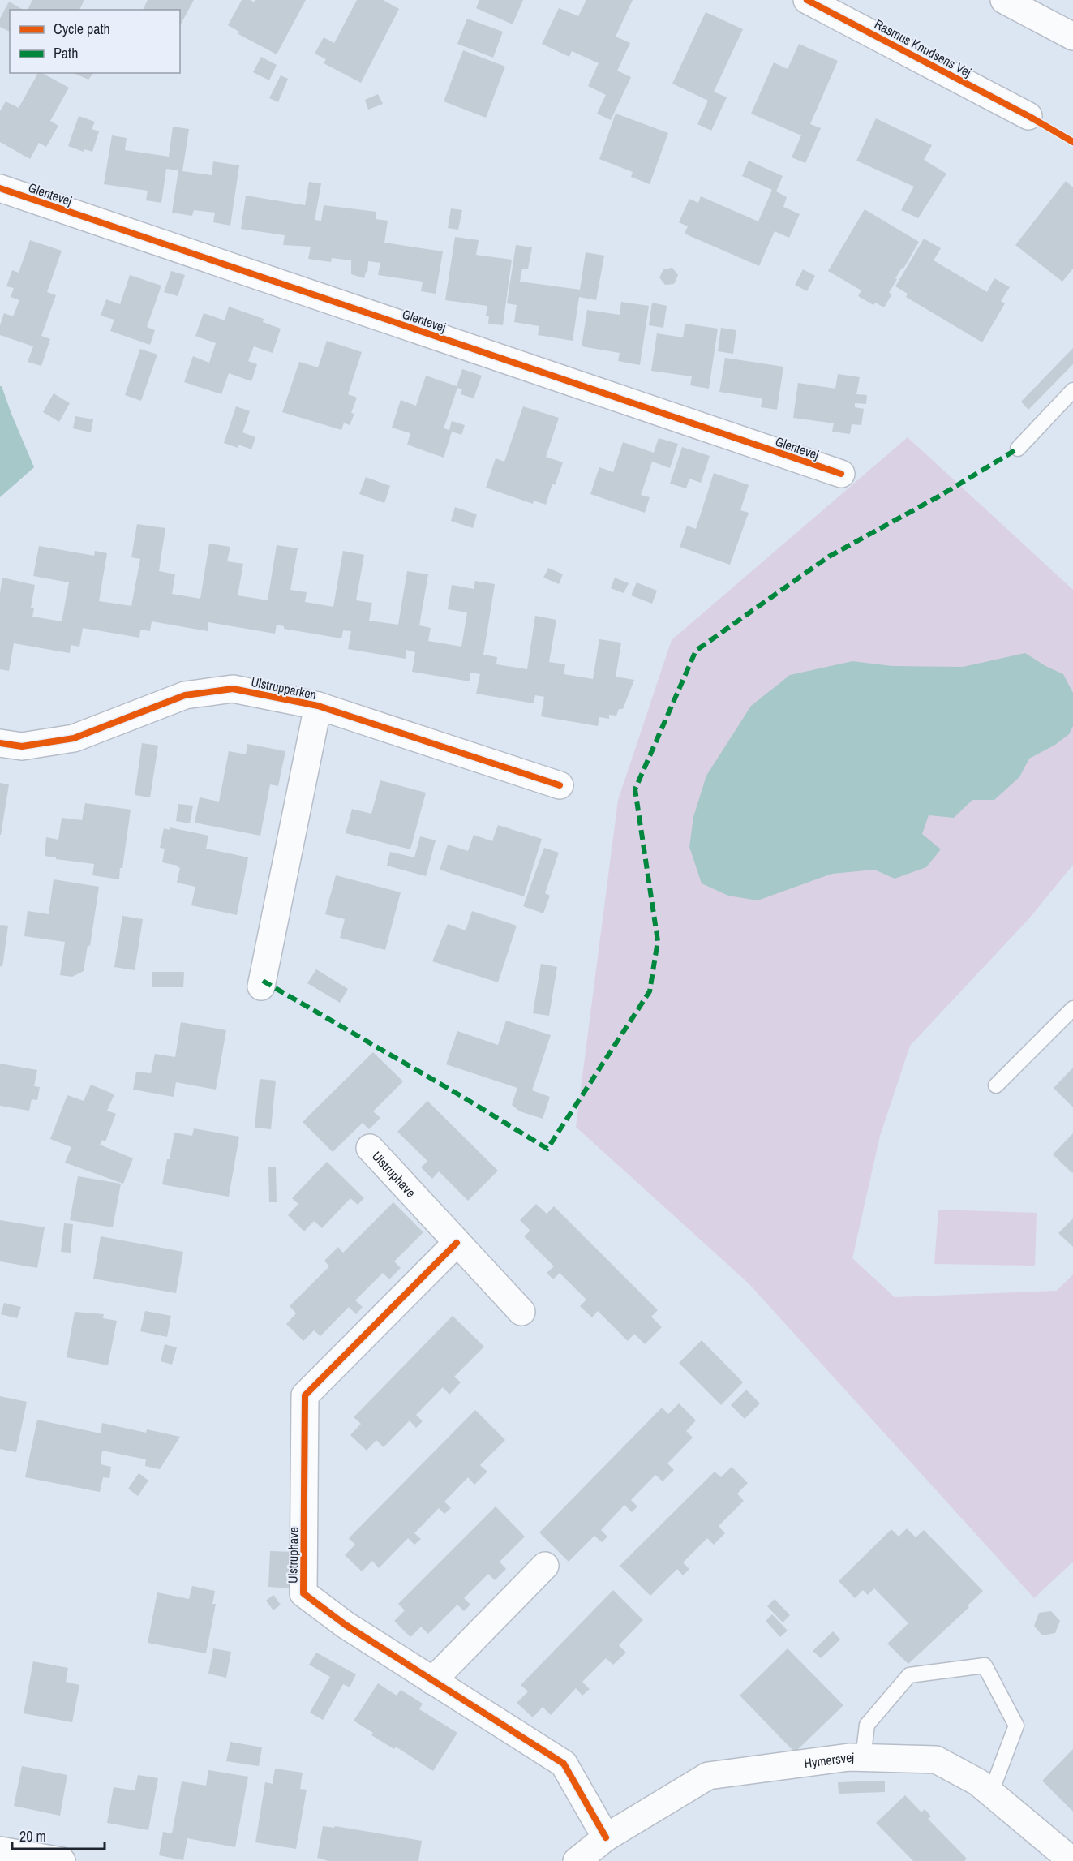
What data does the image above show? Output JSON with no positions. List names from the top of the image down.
{
  "streets": {
    "street": [
      "Rasmus Knudsens Vej",
      "Glentevej",
      "Ulstrupparken",
      "Ulstruphave",
      "Hymersvej"
    ]
  },
  "crossings": [
    ["Ulstruphave", "Hymersvej"]
  ],
  "legend": ["Cycle path", "Path"],
  "scale_bar": "20 m"
}
